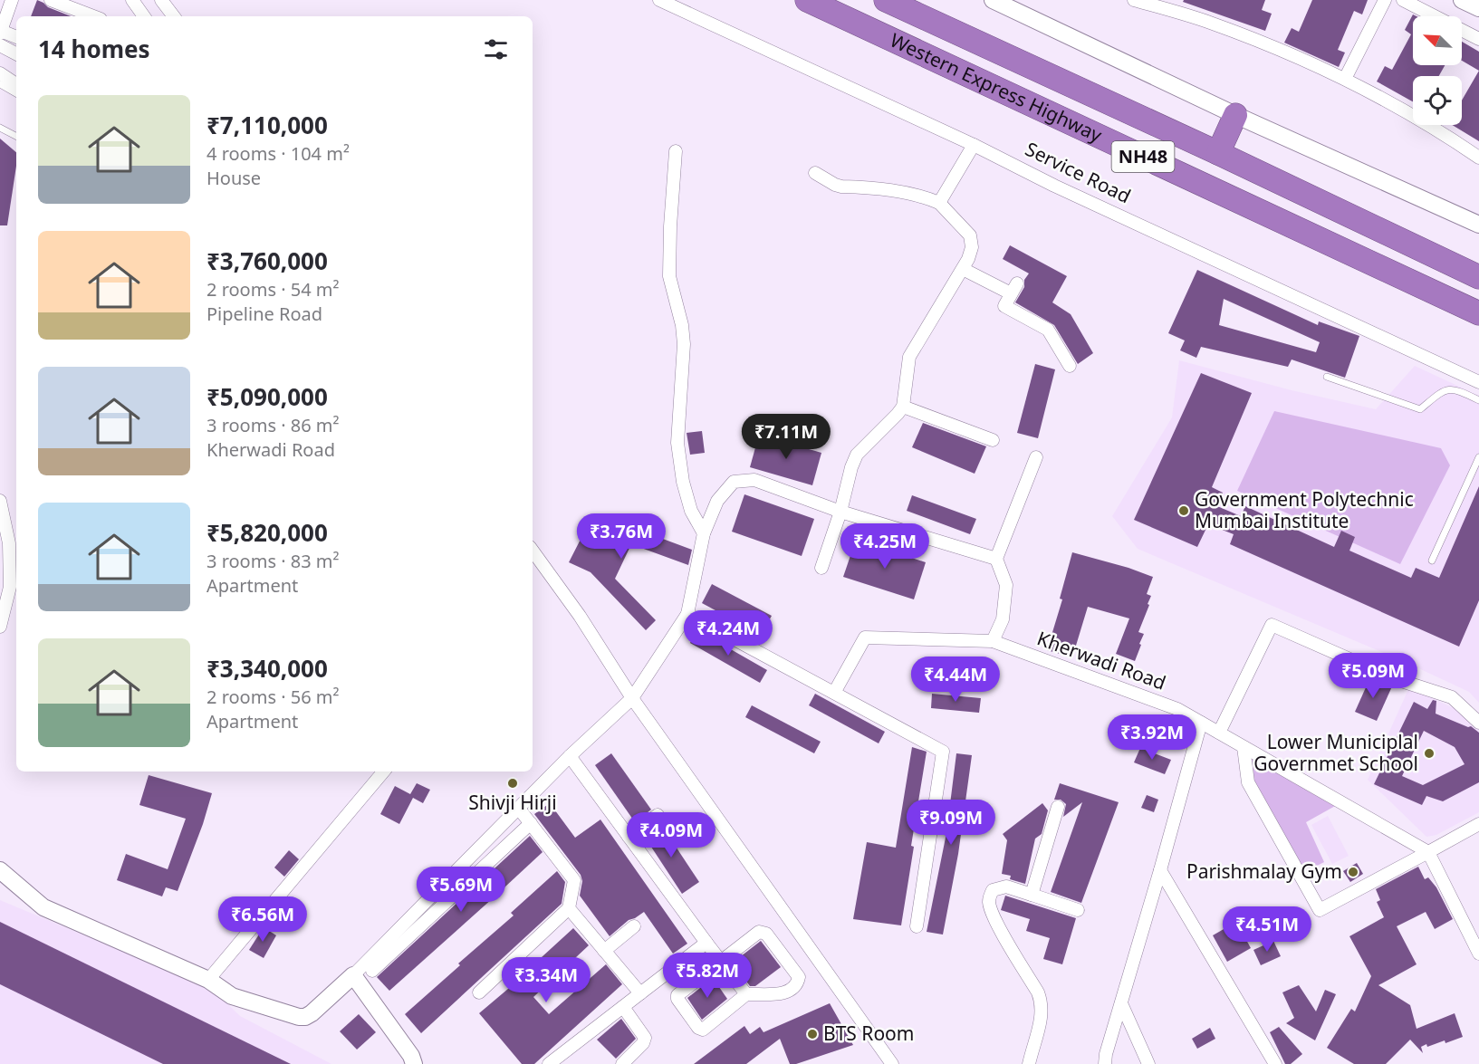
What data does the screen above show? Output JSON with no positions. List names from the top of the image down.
{
  "streets": {
    "highway": ["Western Express Highway", "NH48"],
    "street": ["Service Road", "Kherwadi Road"]
  },
  "places": [
    "Government Polytechnic Mumbai Institute",
    "Lower Municiplal Governmet School",
    "Shivji Hirji",
    "Parishmalay Gym",
    "BTS Room"
  ],
  "north": "top left",
  "page": {
    "heading": "14 homes",
    "list": [
      {
        "name": "₹7,110,000",
        "note": "4 rooms · 104 m² · House"
      },
      {
        "name": "₹3,760,000",
        "note": "2 rooms · 54 m² · Pipeline Road"
      },
      {
        "name": "₹5,090,000",
        "note": "3 rooms · 86 m² · Kherwadi Road"
      },
      {
        "name": "₹5,820,000",
        "note": "3 rooms · 83 m² · Apartment"
      },
      {
        "name": "₹3,340,000",
        "note": "2 rooms · 56 m² · Apartment"
      }
    ],
    "price": [
      "₹7.11M",
      "₹3.76M",
      "₹4.25M",
      "₹4.24M",
      "₹5.09M",
      "₹4.44M",
      "₹3.92M",
      "₹9.09M",
      "₹4.09M",
      "₹5.69M",
      "₹6.56M",
      "₹4.51M",
      "₹5.82M",
      "₹3.34M"
    ]
  }
}
